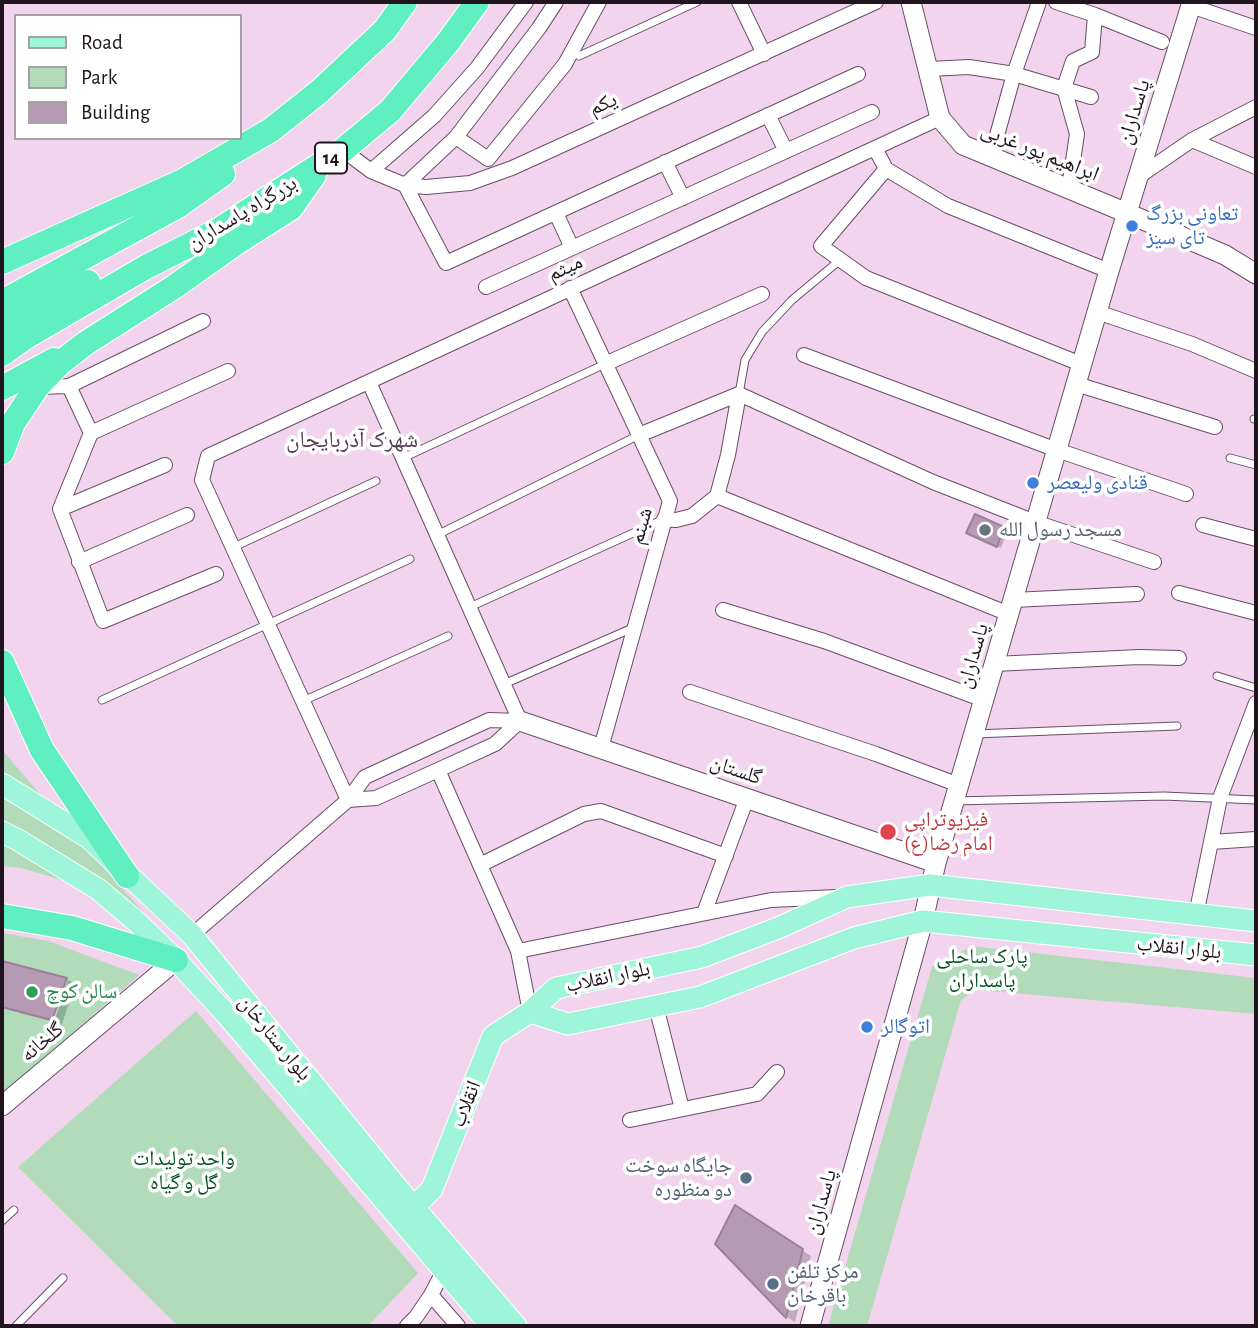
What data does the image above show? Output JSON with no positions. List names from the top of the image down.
{
  "streets": {
    "highway": ["14", "بزرگراه پاسداران"],
    "main road": [
      "پاسداران",
      "ابراهیم پور غربی",
      "گلستان",
      "بلوار انقلاب",
      "بلوار ستارخان",
      "گلخانه",
      "انقلاب"
    ],
    "street": ["یکم", "میثم", "شبنم"]
  },
  "crossings": [
    ["یکم", "بزرگراه پاسداران"],
    ["پاسداران", "ابراهیم پور غربی"],
    ["پاسداران", "گلستان"],
    ["پاسداران", "بلوار انقلاب"],
    ["ابراهیم پور غربی", "میثم"],
    ["میثم", "شبنم"],
    ["شبنم", "گلستان"],
    ["گلستان", "بلوار ستارخان"],
    ["بلوار انقلاب", "انقلاب"],
    ["بلوار ستارخان", "گلخانه"],
    ["بلوار ستارخان", "انقلاب"]
  ],
  "districts": ["شهرک آذربایجان"],
  "parks": ["پارک ساحلی پاسداران", "واحد تولیدات گل و گیاه"],
  "places": [
    "تعاونی بزرگ تای سیز",
    "قنادی ولیعصر",
    "مسجد رسول الله",
    "فیزیوتراپی امام رضا(ع)",
    "سالن کوچ",
    "اتوگالر",
    "جایگاه سوخت دو منظوره",
    "مرکز تلفن باقرخان"
  ],
  "legend": ["Road", "Park", "Building"]
}
